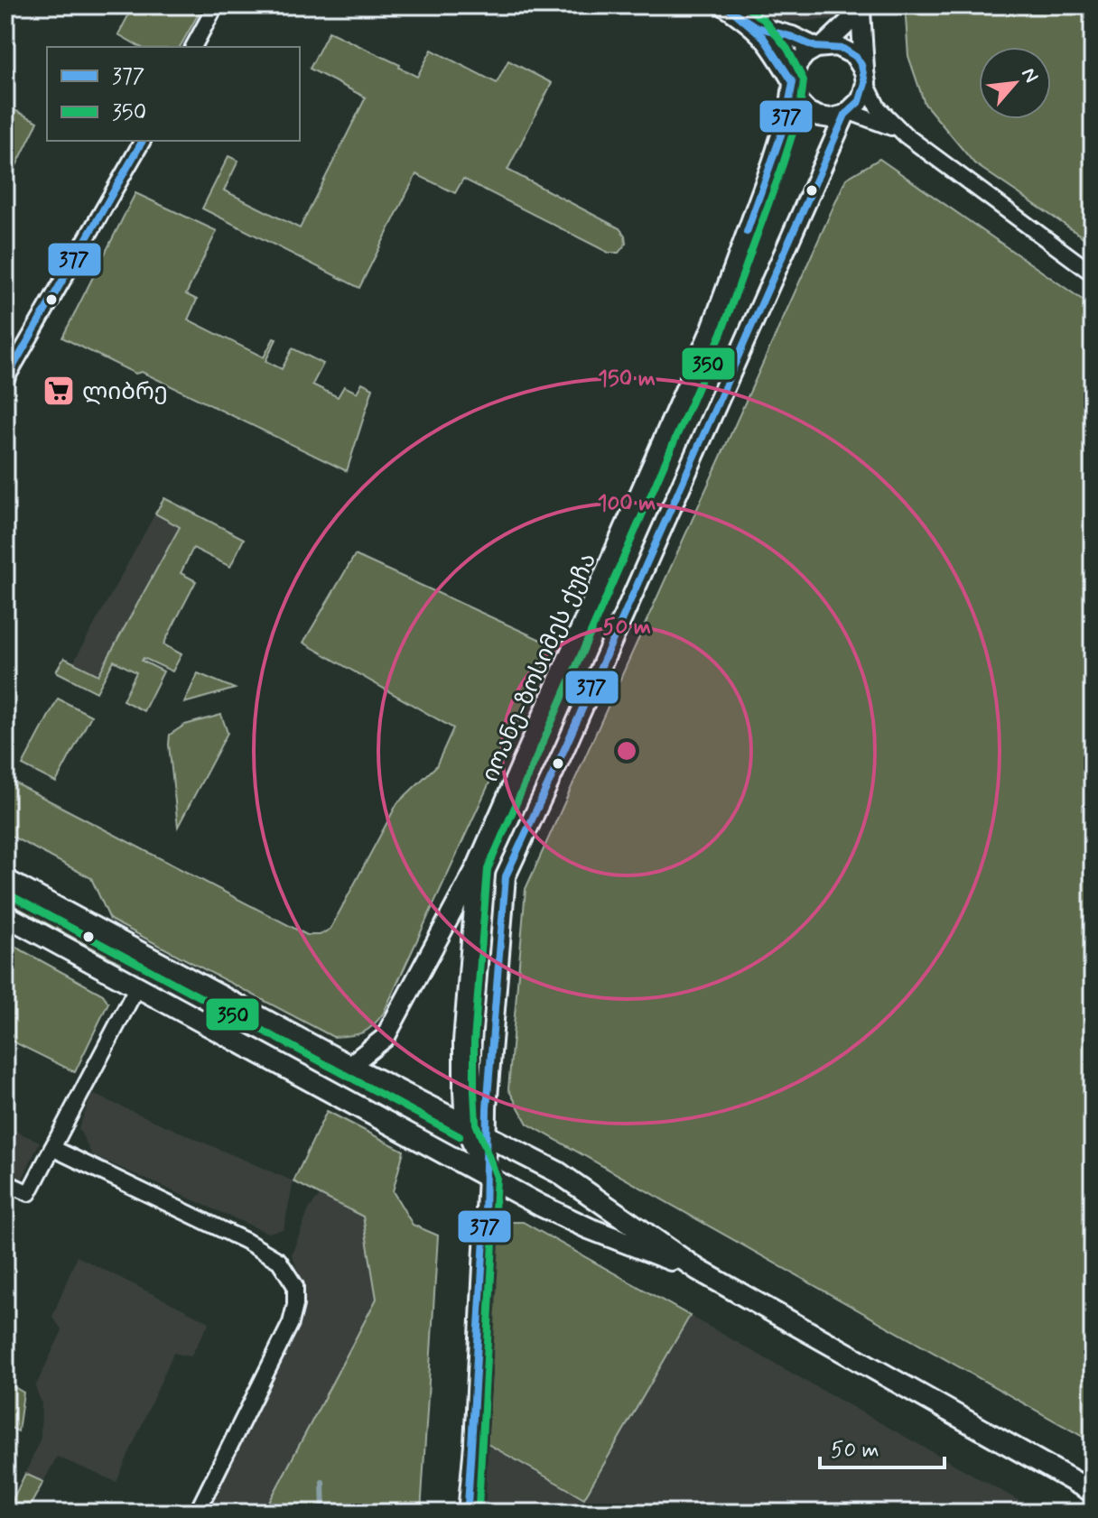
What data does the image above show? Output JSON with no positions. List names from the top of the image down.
{
  "streets": {
    "street": ["იოანე-ზოსიმეს ქუჩა"]
  },
  "places": {
    "supermarket": ["ლიბრე"]
  },
  "lines": ["transit line 377", "transit line 350"],
  "legend": ["377", "350"],
  "scale_bar": "50 m",
  "north": "top right",
  "rings": ["150 m", "100 m", "50 m"]
}
